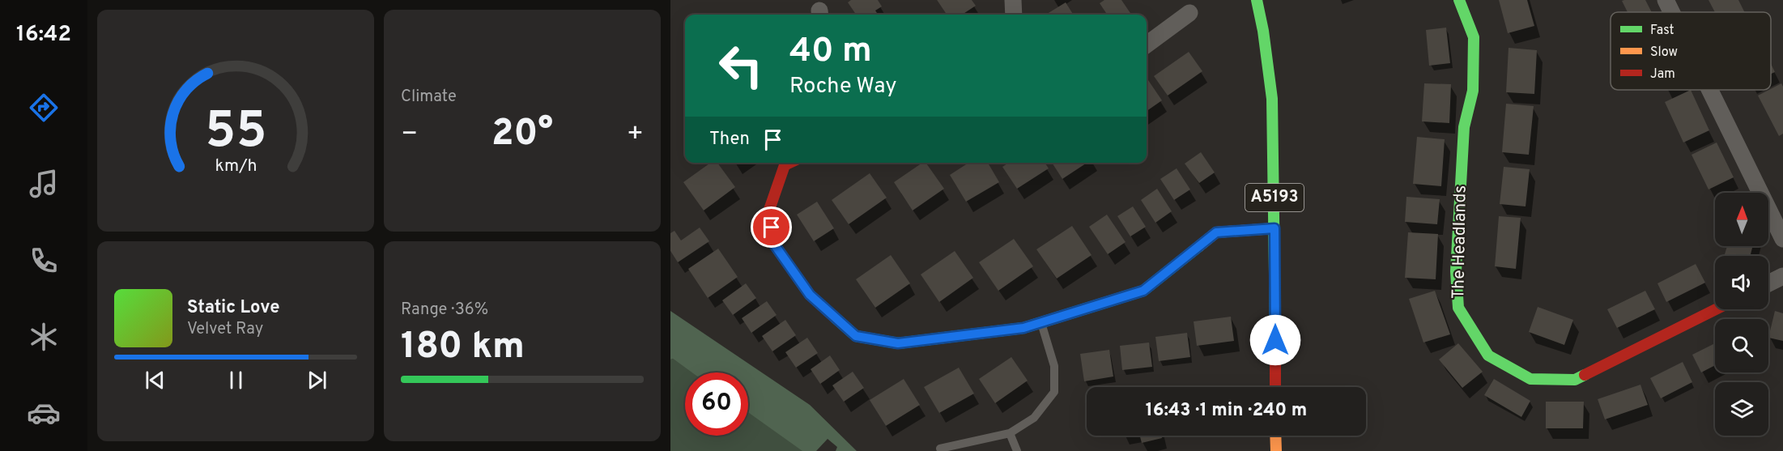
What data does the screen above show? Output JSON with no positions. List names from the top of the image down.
{
  "streets": {
    "street": ["A5193", "The Headlands"]
  },
  "legend": ["Fast", "Slow", "Jam"],
  "north": "top",
  "page": {
    "tabs": "16:42",
    "tile": [
      "Climate",
      ["Range · 36%", "180 km"]
    ],
    "turn": ["40 m", "Roche Way"],
    "heat": ["−", "20°", "+"],
    "then": "Then",
    "song": ["Static Love", "Velvet Ray"],
    "limit": "60",
    "trip": "16:43 · 1 min · 240 m",
    "gauge": ["55", "km/h"]
  }
}
